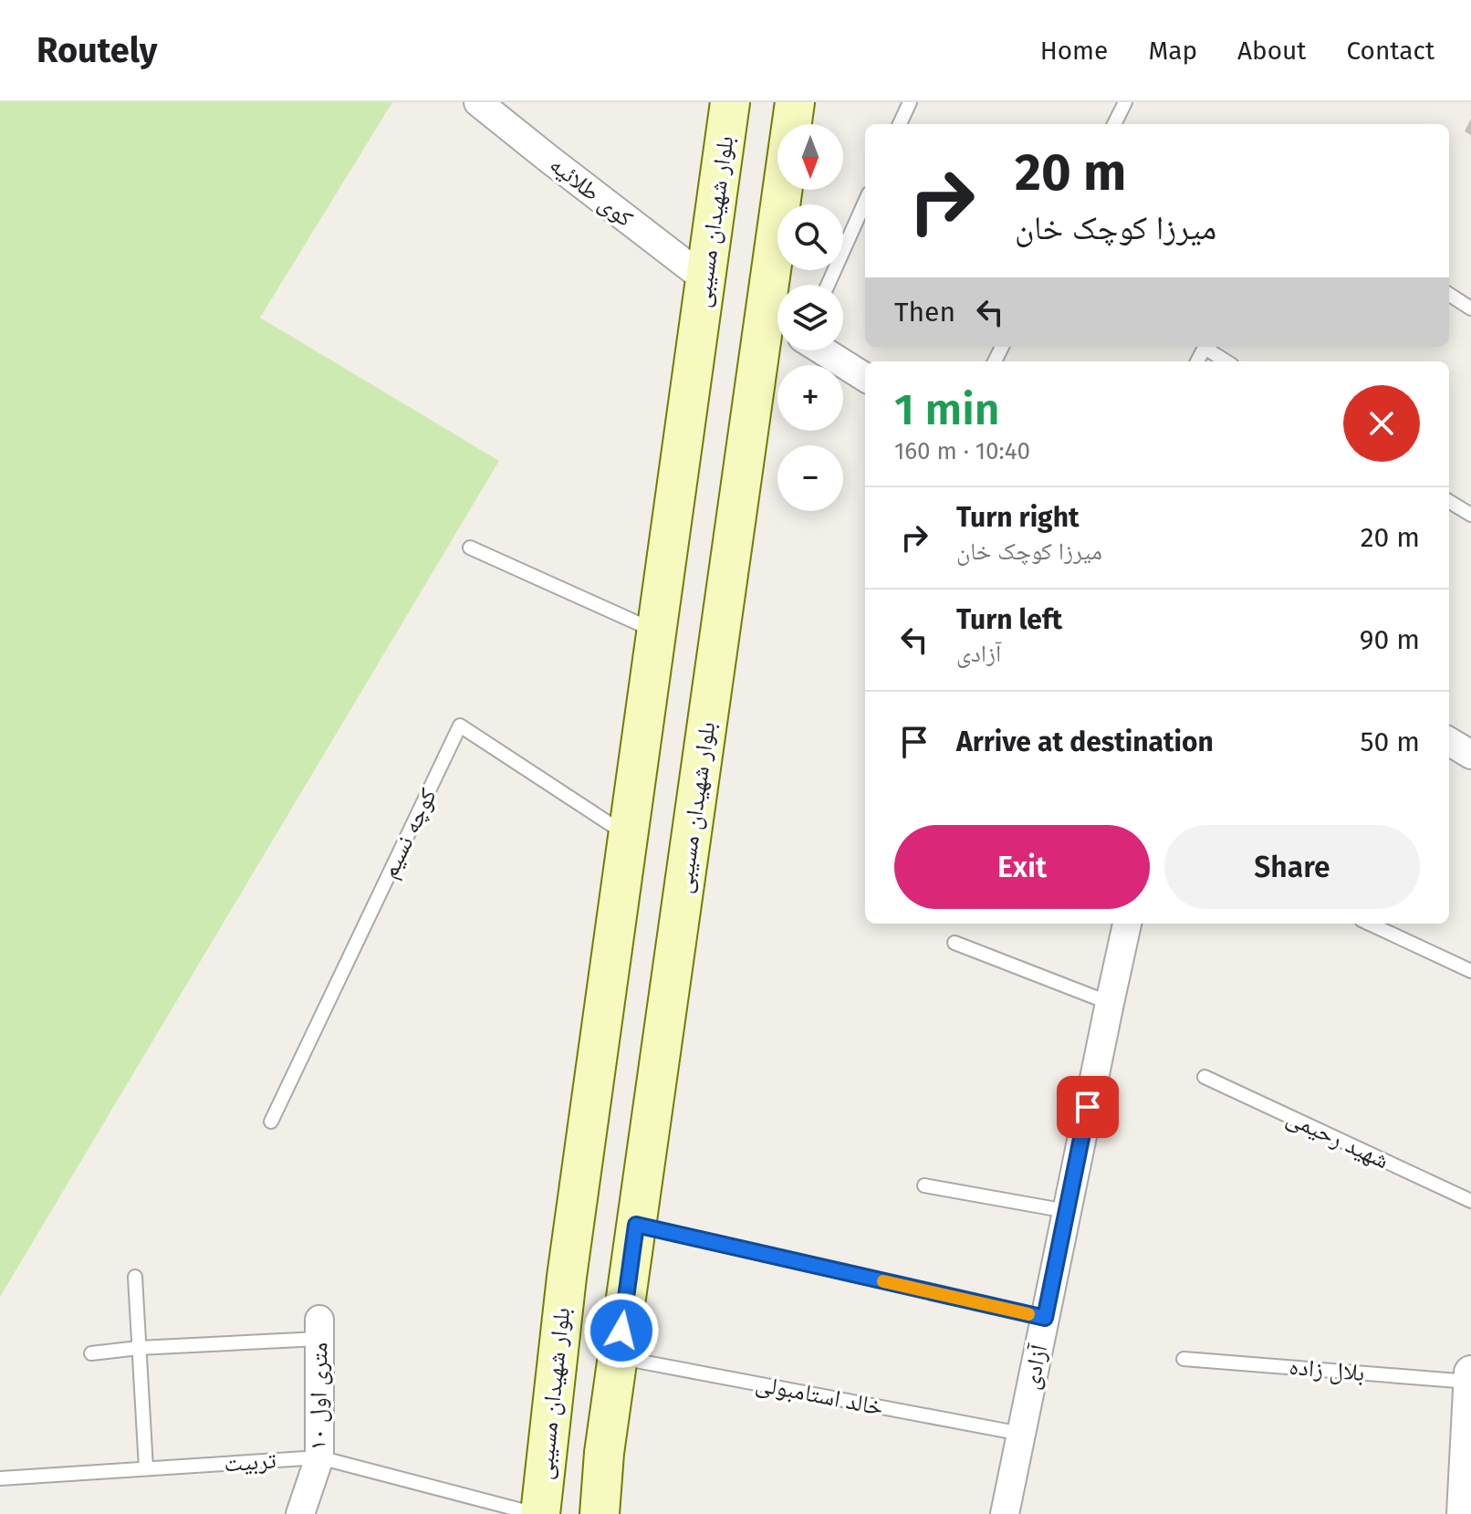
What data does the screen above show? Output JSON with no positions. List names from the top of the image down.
{
  "streets": {
    "main road": ["بلوار شهیدان مسیبی"],
    "street": ["کوی طلائیه", "آزادی", "۱۰ متری اول"],
    "lane": [
      "کوچه نسیم",
      "شهید رحیمی",
      "بلال زاده",
      "خالد استامبولی",
      "تربیت"
    ]
  },
  "crossings": [
    ["کوی طلائیه", "بلوار شهیدان مسیبی"],
    ["بلوار شهیدان مسیبی", "کوچه نسیم"],
    ["بلوار شهیدان مسیبی", "خالد استامبولی"],
    ["بلوار شهیدان مسیبی", "تربیت"],
    ["آزادی", "خالد استامبولی"],
    ["۱۰ متری اول", "تربیت"]
  ],
  "north": "bottom",
  "page": {
    "header": "Routely",
    "nav": [
      "Home",
      "Map",
      "About",
      "Contact"
    ],
    "map_buttons": ["+", "−"],
    "turn": ["20 m", "میرزا کوچک خان"],
    "then": "Then",
    "heading": ["1 min", "160 m · 10:40"],
    "list": [
      {
        "name": "Turn right",
        "note": "میرزا کوچک خان",
        "value": "20 m"
      },
      {
        "name": "Turn left",
        "note": "آزادی",
        "value": "90 m"
      },
      {
        "name": "Arrive at destination",
        "value": "50 m"
      }
    ],
    "buttons": ["Exit", "Share"]
  }
}
